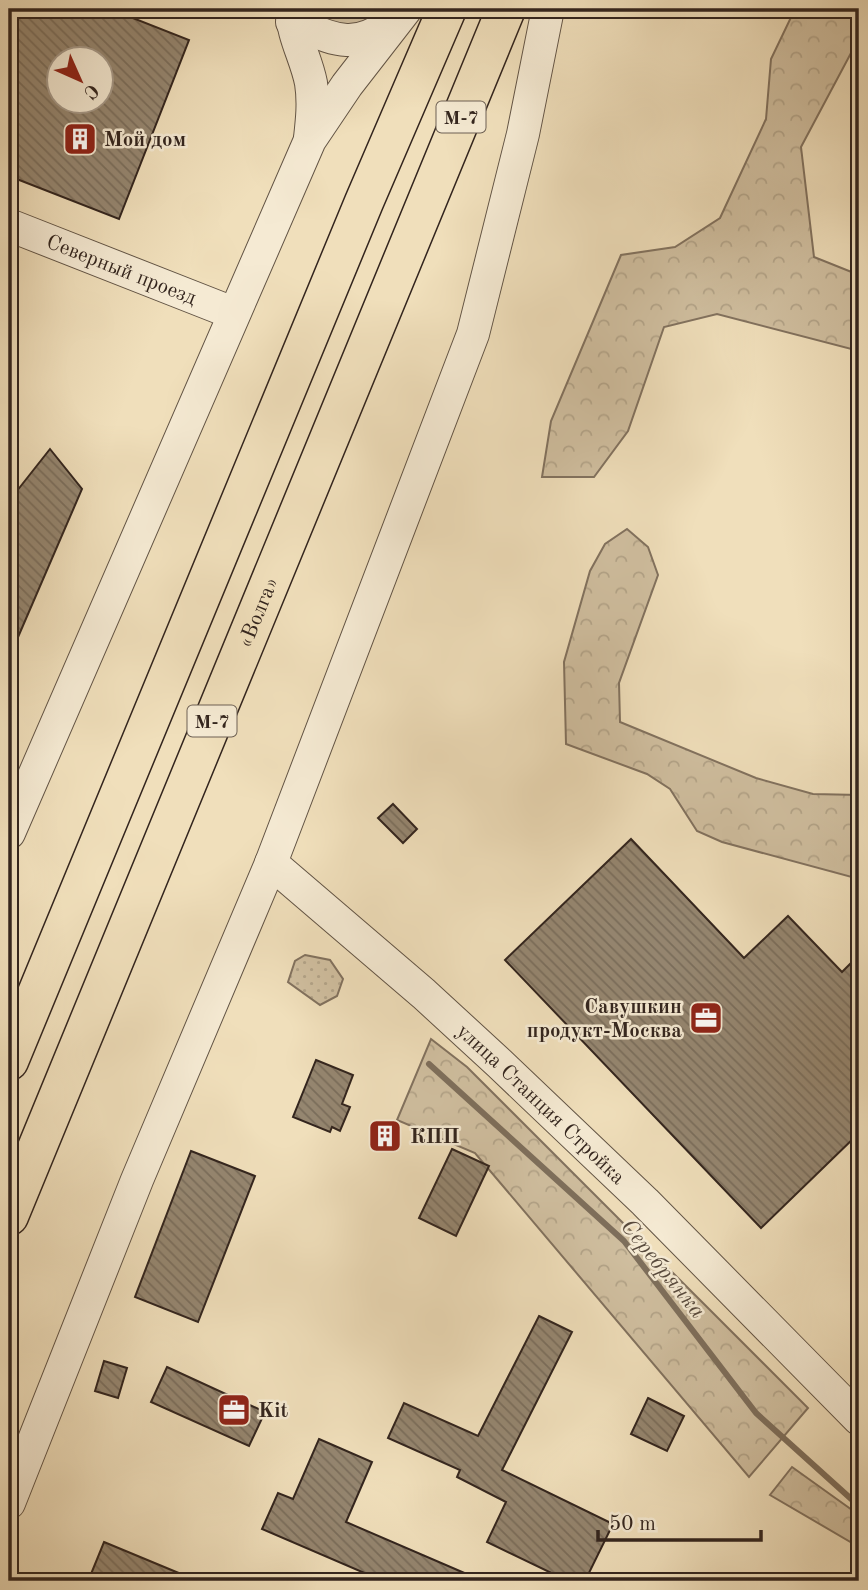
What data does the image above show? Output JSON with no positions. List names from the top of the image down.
{
  "streets": {
    "highway": ["М-7", "«Волга»"],
    "street": ["Северный проезд", "улица Станция Стройка"]
  },
  "water": ["Серебрянка"],
  "places": {
    "building": ["Мой дом", "КПП"],
    "office": ["Савушкин продукт-Москва", "Kit"]
  },
  "scale_bar": "50 m",
  "north": "bottom right"
}
